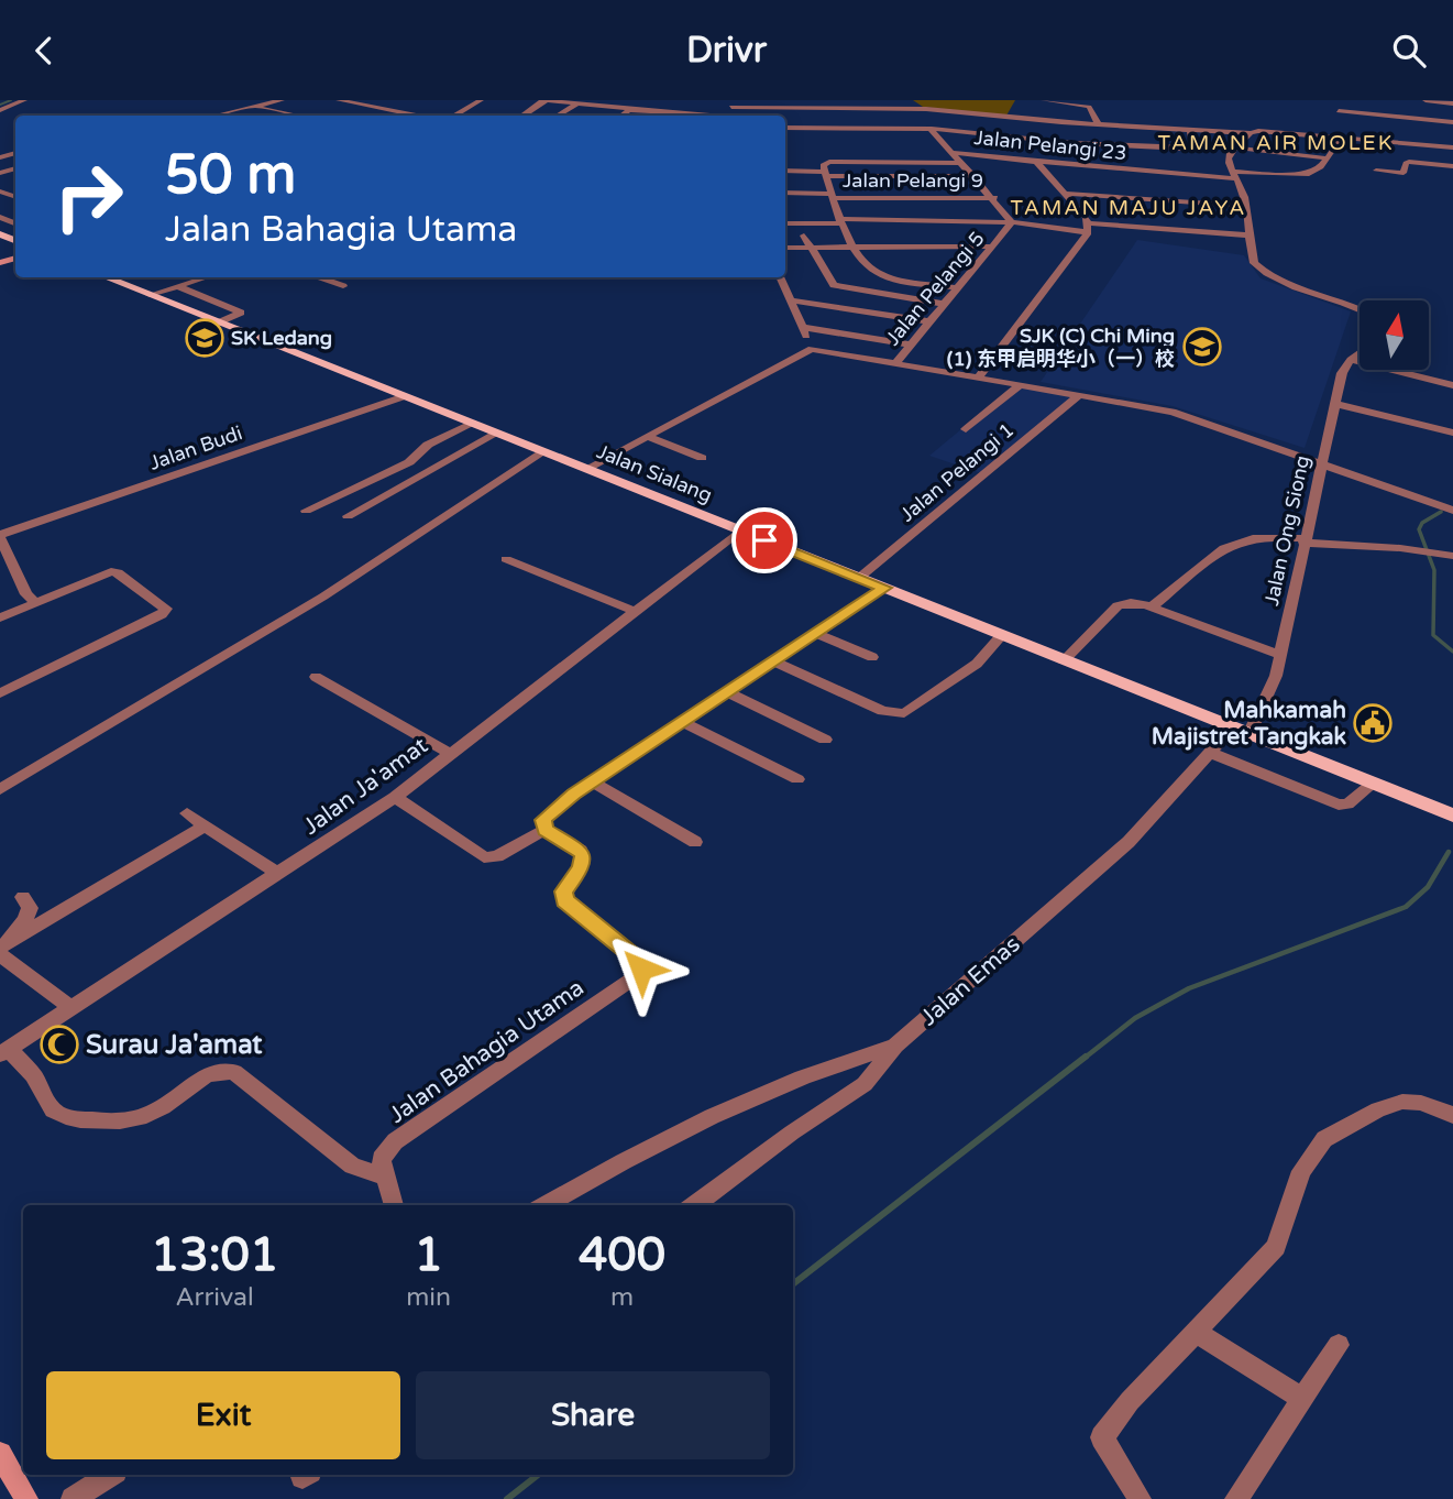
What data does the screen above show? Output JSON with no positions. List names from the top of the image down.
{
  "streets": {
    "main road": ["Jalan Sialang"],
    "street": [
      "Jalan Pelangi 23",
      "Jalan Pelangi 9",
      "Jalan Pelangi 5",
      "Jalan Budi",
      "Jalan Pelangi 1",
      "Jalan Ong Siong",
      "Jalan Ja'amat",
      "Jalan Emas",
      "Jalan Bahagia Utama"
    ]
  },
  "crossings": [
    ["Jalan Pelangi 23", "Jalan Pelangi 5"],
    ["Jalan Pelangi 9", "Jalan Pelangi 5"],
    ["Jalan Budi", "Jalan Sialang"],
    ["Jalan Pelangi 1", "Jalan Sialang"],
    ["Jalan Sialang", "Jalan Ong Siong"],
    ["Jalan Sialang", "Jalan Ja'amat"],
    ["Jalan Sialang", "Jalan Emas"],
    ["Jalan Ong Siong", "Jalan Emas"]
  ],
  "districts": ["TAMAN AIR MOLEK", "TAMAN MAJU JAYA"],
  "places": {
    "school or university": ["SK Ledang", "SJK (C) Chi Ming (1) 东甲启明华小（一）校"],
    "public building": ["Mahkamah Majistret Tangkak"],
    "mosque": ["Surau Ja'amat"]
  },
  "north": "top",
  "page": {
    "header": "Drivr",
    "turn": ["50 m", "Jalan Bahagia Utama"],
    "eta": [
      "13:01",
      "Arrival",
      "1",
      "min",
      "400",
      "m"
    ],
    "buttons": ["Exit", "Share"]
  }
}
